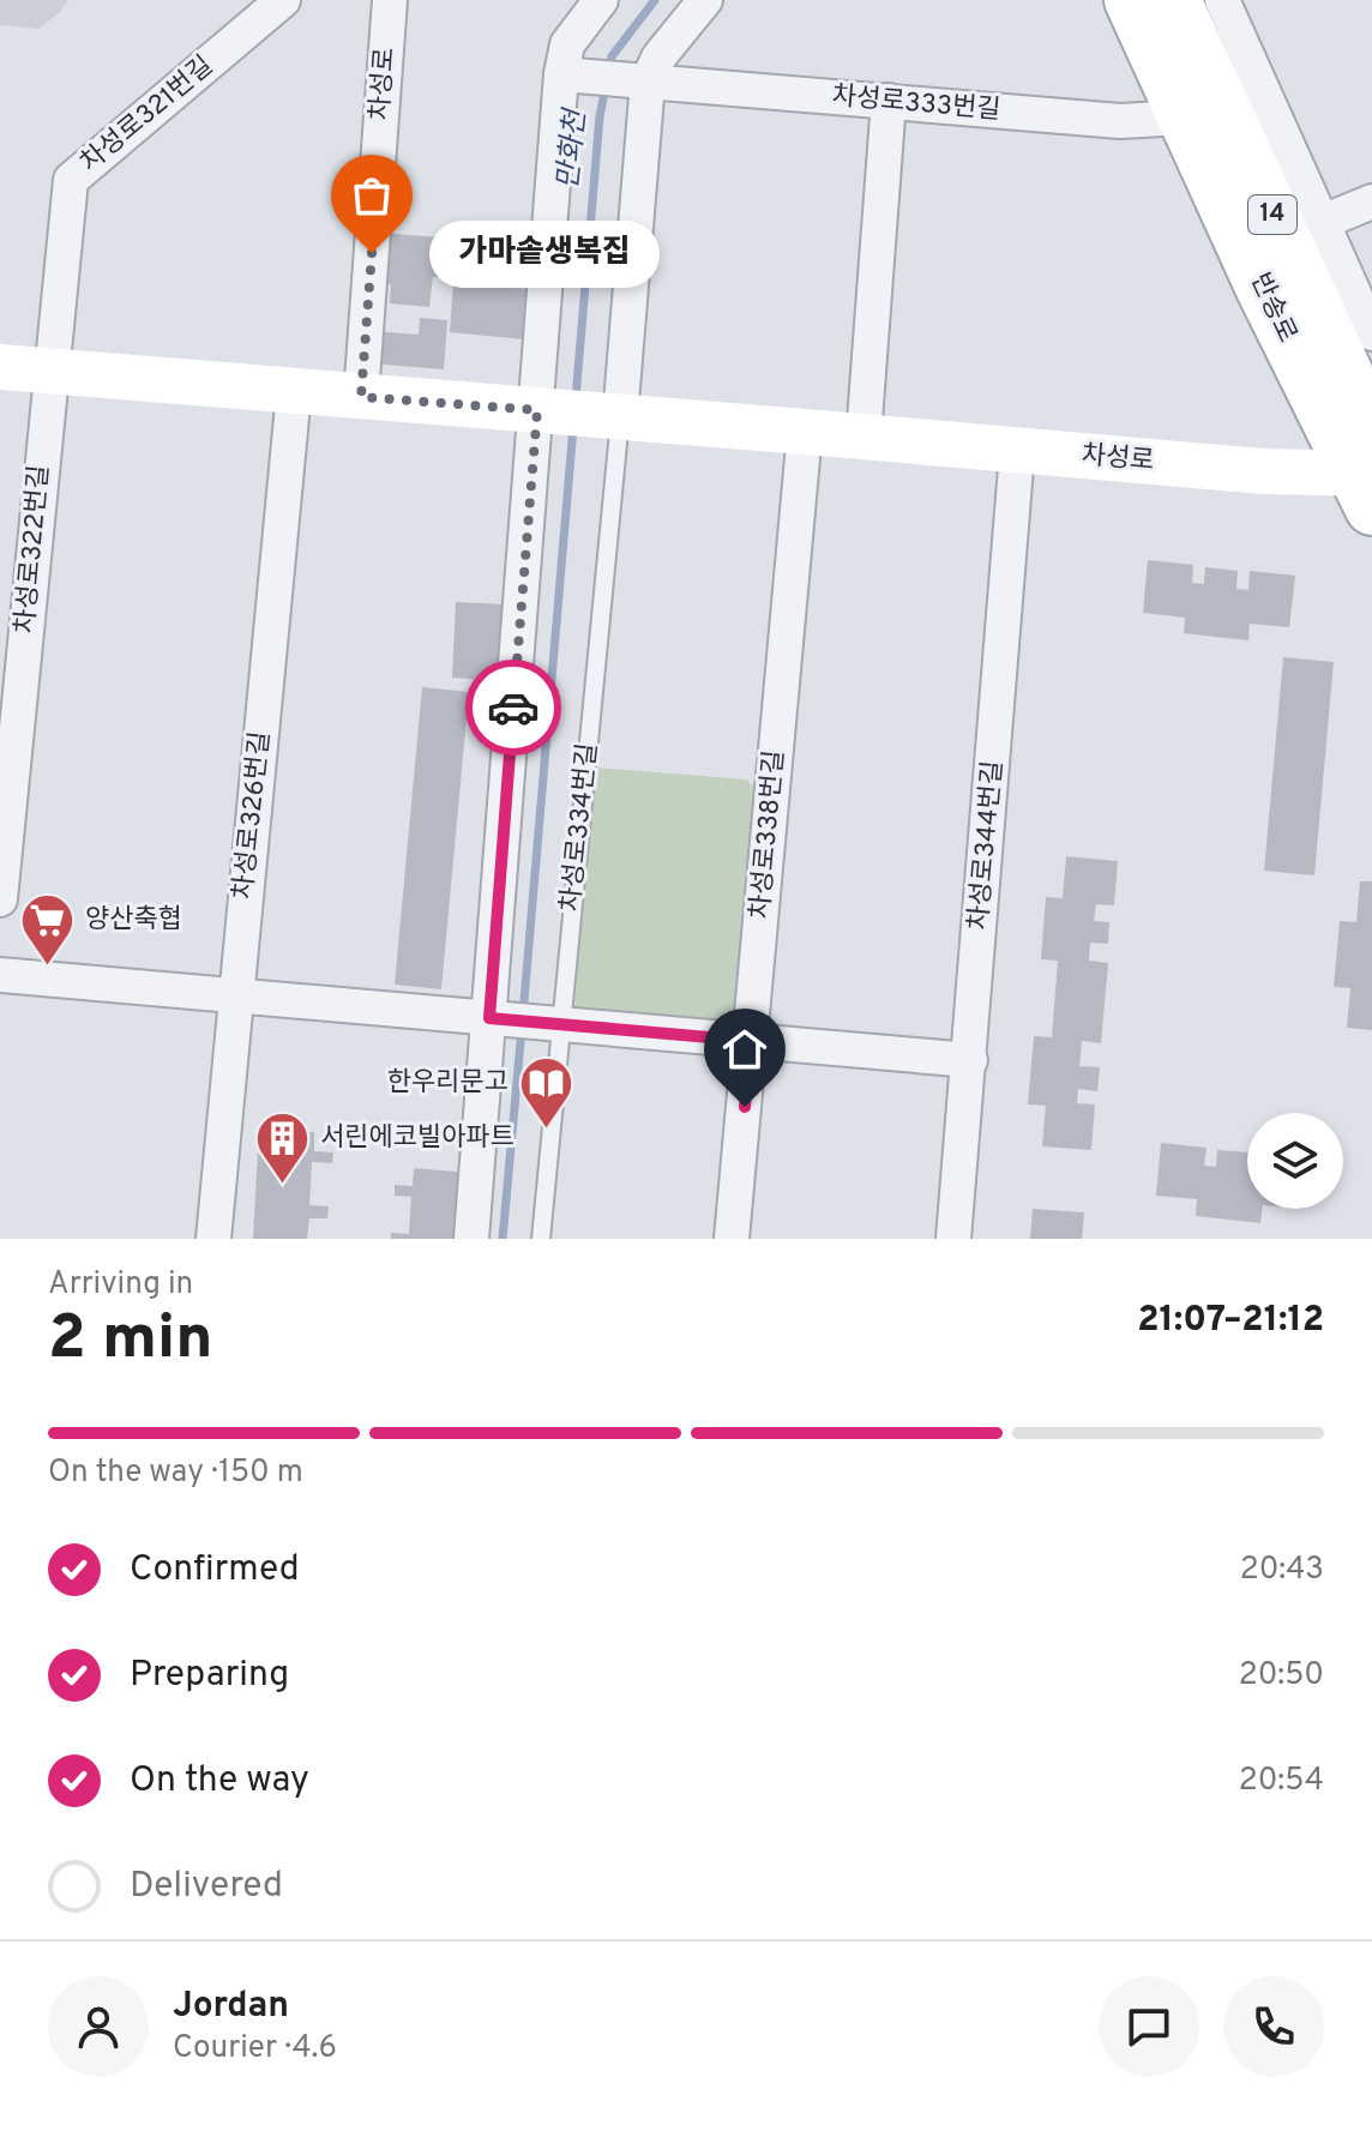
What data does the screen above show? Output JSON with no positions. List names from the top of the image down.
{
  "streets": {
    "main road": ["차성로", "14", "반송로"],
    "street": [
      "차성로333번길",
      "차성로321번길",
      "차성로322번길",
      "차성로326번길",
      "차성로338번길",
      "차성로344번길"
    ],
    "lane": ["차성로334번길"]
  },
  "crossings": [
    ["차성로", "반송로"],
    ["차성로", "차성로334번길"],
    ["차성로", "차성로338번길"],
    ["차성로", "차성로344번길"],
    ["차성로333번길", "반송로"],
    ["차성로321번길", "차성로322번길"]
  ],
  "water": ["만화천"],
  "places": {
    "other": ["가마솥생복집"],
    "supermarket": ["양산축협"],
    "library": ["한우리문고"],
    "building": ["서린에코빌아파트"]
  },
  "page": {
    "bubble": "가마솥생복집",
    "heading": ["2 min", "Arriving in", "21:07–21:12"],
    "panel": ["Jordan", "Courier · 4.6"],
    "bar": "On the way · 150 m",
    "list": [
      ["Confirmed", "20:43"],
      ["Preparing", "20:50"],
      ["On the way", "20:54"],
      "Delivered"
    ]
  }
}
